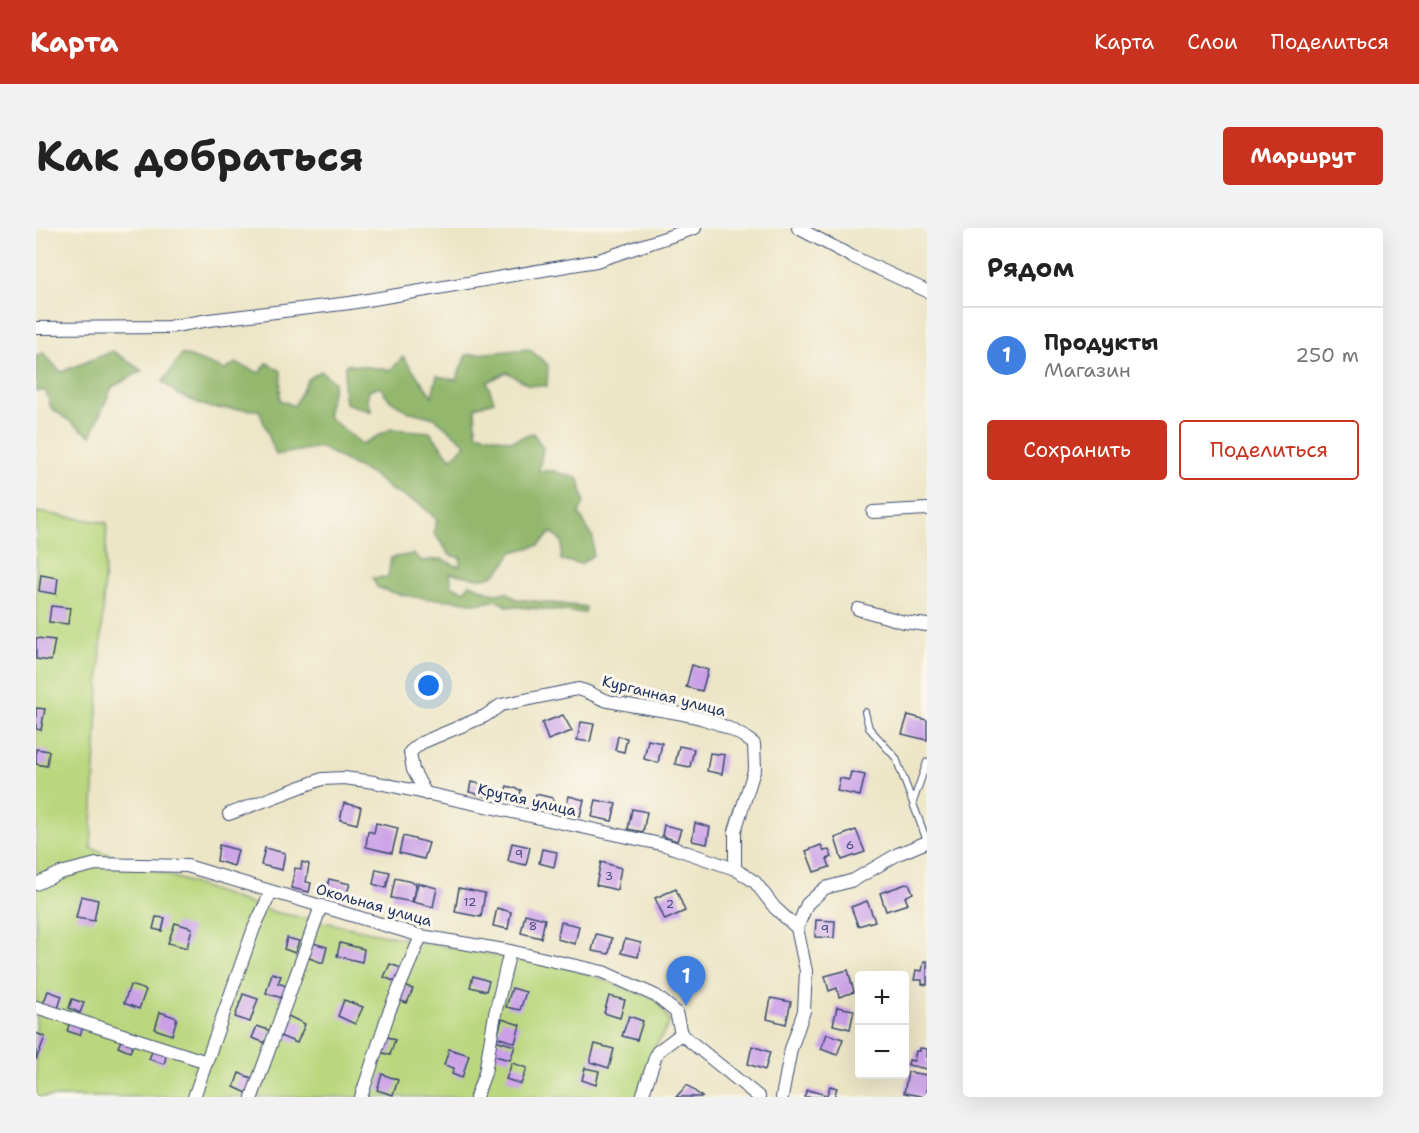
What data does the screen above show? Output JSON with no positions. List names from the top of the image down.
{
  "streets": {
    "street": ["Курганная улица", "Крутая улица", "Окольная улица"]
  },
  "crossings": [
    ["Курганная улица", "Крутая улица"]
  ],
  "house_numbers": [
    "6",
    "9",
    "3",
    "12",
    "2",
    "8",
    "9"
  ],
  "page": {
    "header": "Карта",
    "nav": ["Карта", "Слои", "Поделиться"],
    "buttons": [
      "Маршрут",
      ["Сохранить", "Поделиться"]
    ],
    "title": "Как добраться",
    "heading": "Рядом",
    "list": [
      {
        "mark": "1",
        "name": "Продукты",
        "note": "Магазин",
        "value": "250 m"
      }
    ],
    "pins": "1",
    "map_buttons": ["+", "−"]
  }
}
